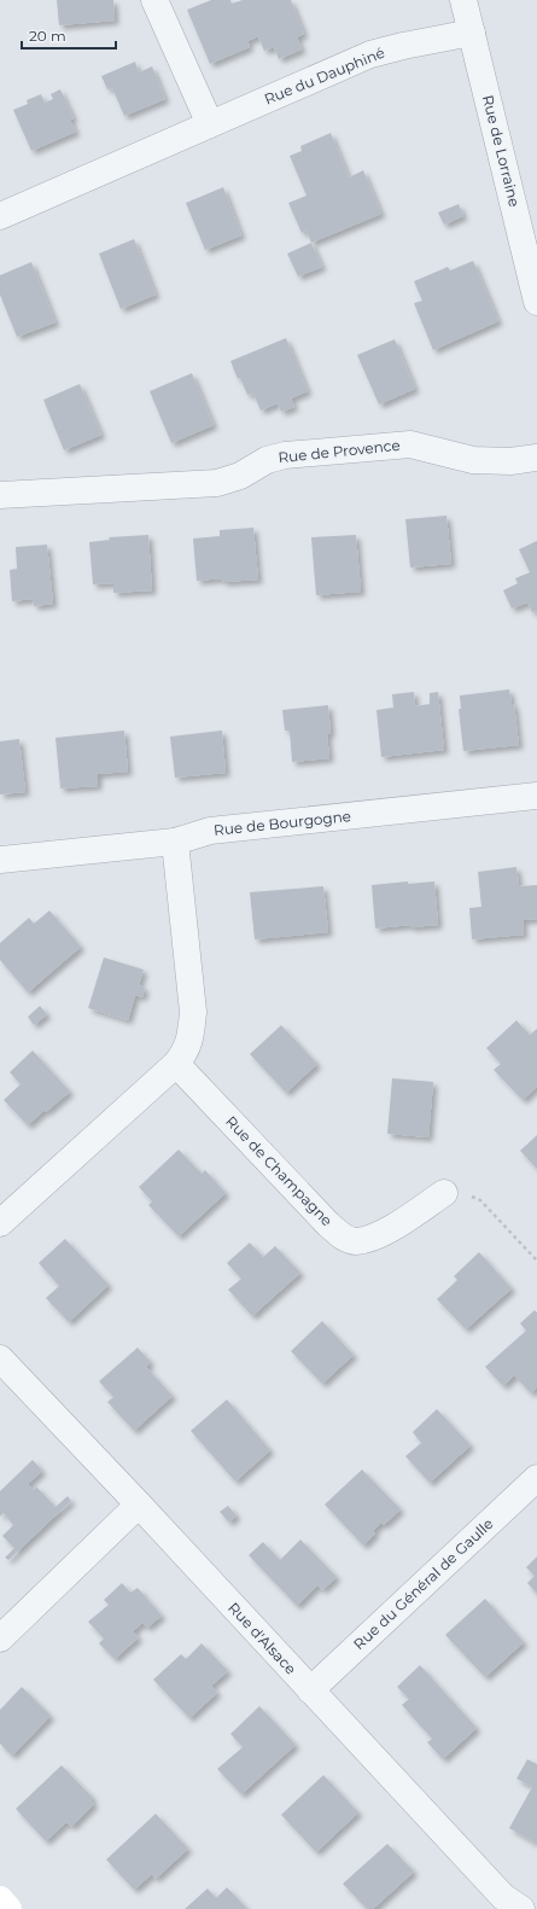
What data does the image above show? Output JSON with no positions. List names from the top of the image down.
{
  "streets": {
    "street": [
      "Rue du Dauphiné",
      "Rue de Lorraine",
      "Rue de Provence",
      "Rue de Bourgogne",
      "Rue de Champagne",
      "Rue du Général de Gaulle",
      "Rue d'Alsace"
    ]
  },
  "crossings": [
    ["Rue du Dauphiné", "Rue de Lorraine"],
    ["Rue du Général de Gaulle", "Rue d'Alsace"]
  ],
  "scale_bar": "20 m"
}
